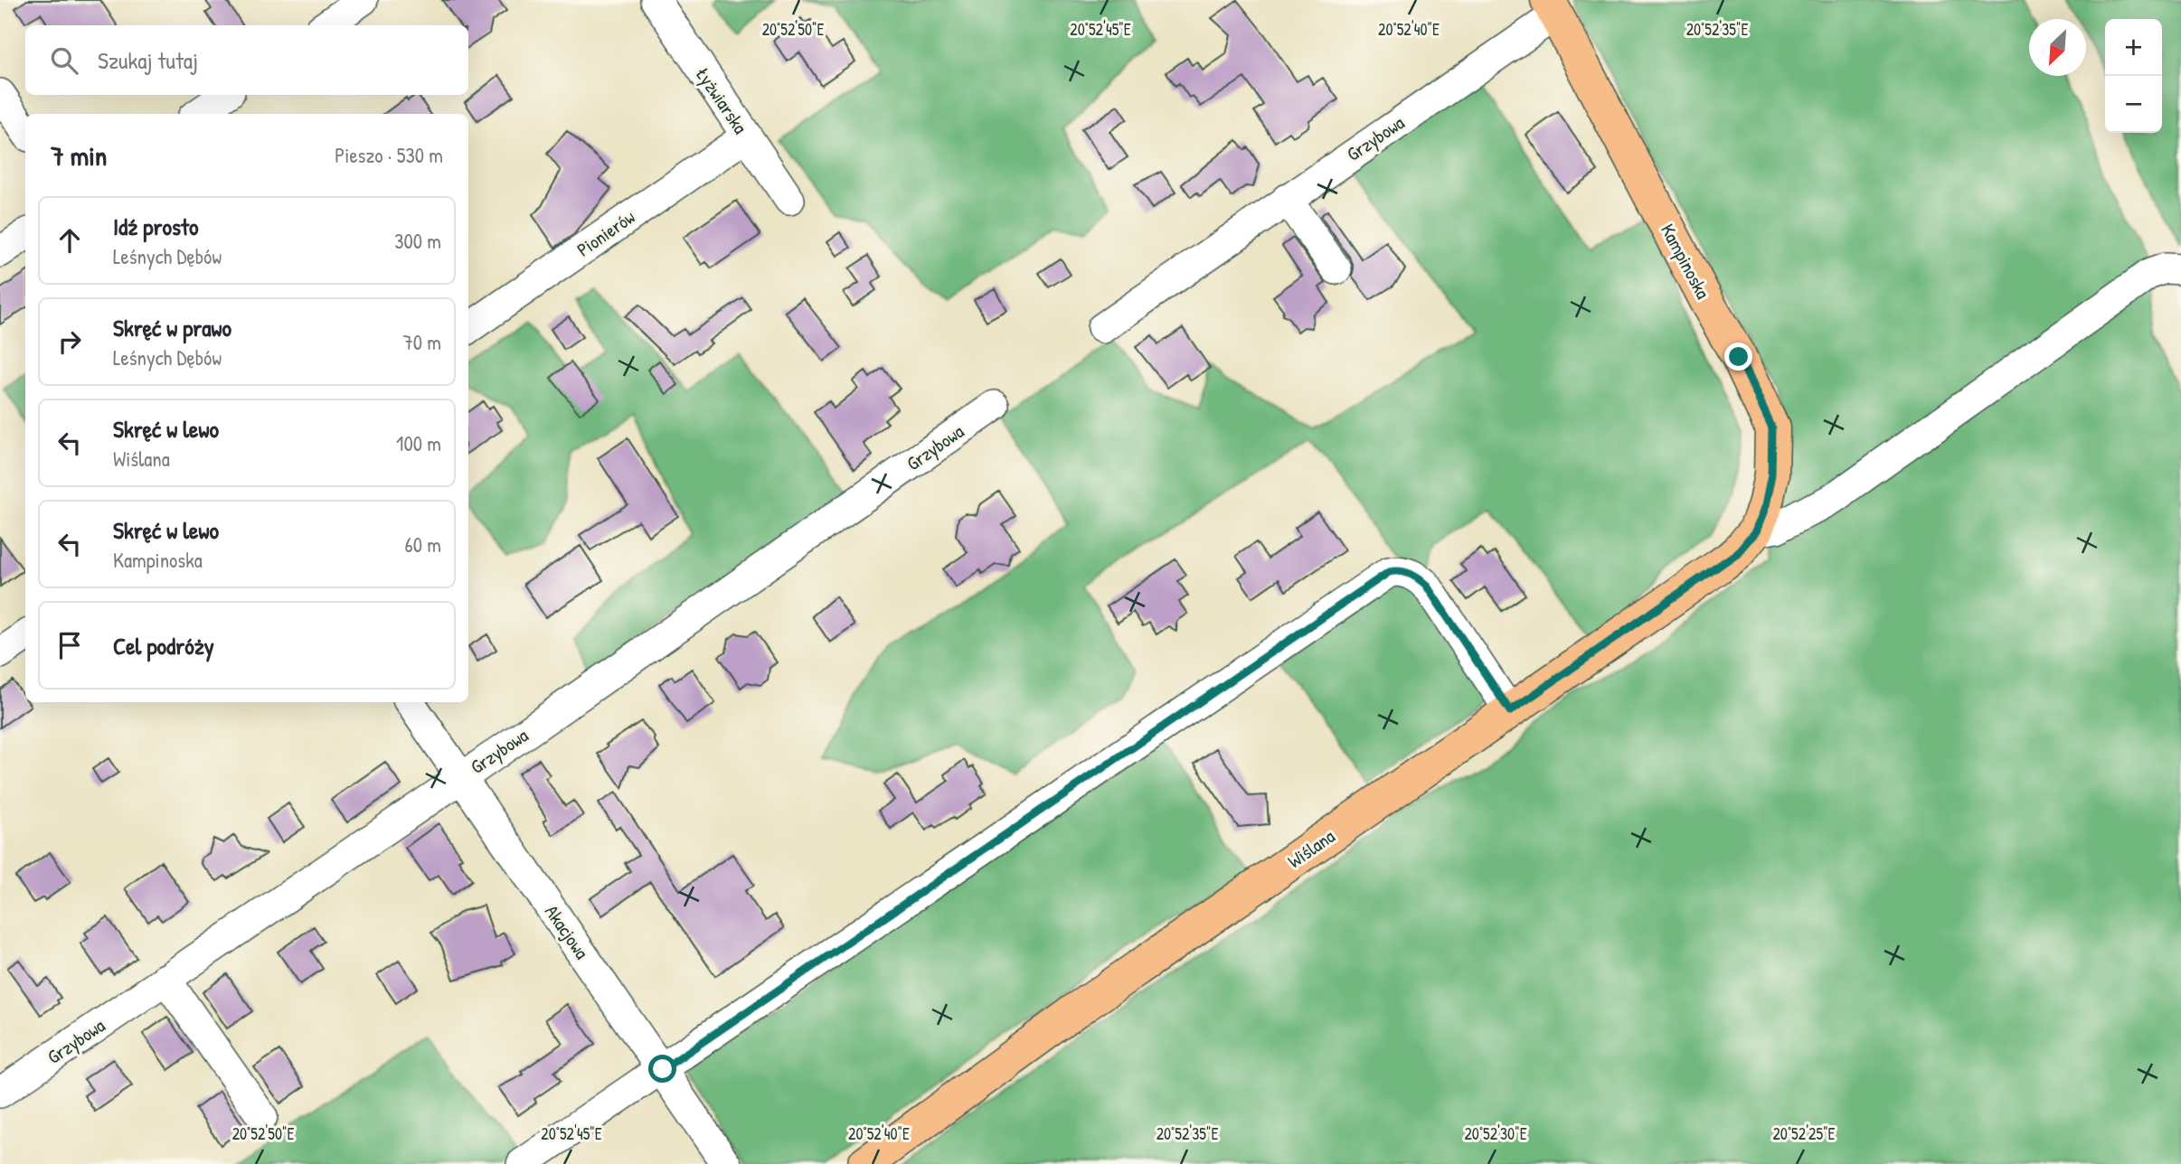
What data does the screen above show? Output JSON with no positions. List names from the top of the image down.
{
  "streets": {
    "main road": ["Kampinoska", "Wiślana"],
    "street": [
      "Łyżwiarska",
      "Grzybowa",
      "Pionierów",
      "Akacjowa"
    ]
  },
  "crossings": [
    ["Łyżwiarska", "Pionierów"],
    ["Grzybowa", "Kampinoska"],
    ["Grzybowa", "Akacjowa"],
    ["Kampinoska", "Wiślana"]
  ],
  "north": "bottom left",
  "page": {
    "map_buttons": ["+", "−"],
    "search": "Szukaj tutaj",
    "heading": ["7 min", "Pieszo · 530 m"],
    "list": [
      ["Idź prosto", "Leśnych Dębów", "300 m"],
      ["Skręć w prawo", "Leśnych Dębów", "70 m"],
      ["Skręć w lewo", "Wiślana", "100 m"],
      ["Skręć w lewo", "Kampinoska", "60 m"],
      "Cel podróży"
    ]
  },
  "coordinates": [
    "20°52'50\"E",
    "20°52'45\"E",
    "20°52'40\"E",
    "20°52'35\"E",
    "20°52'30\"E",
    "20°52'25\"E"
  ]
}
